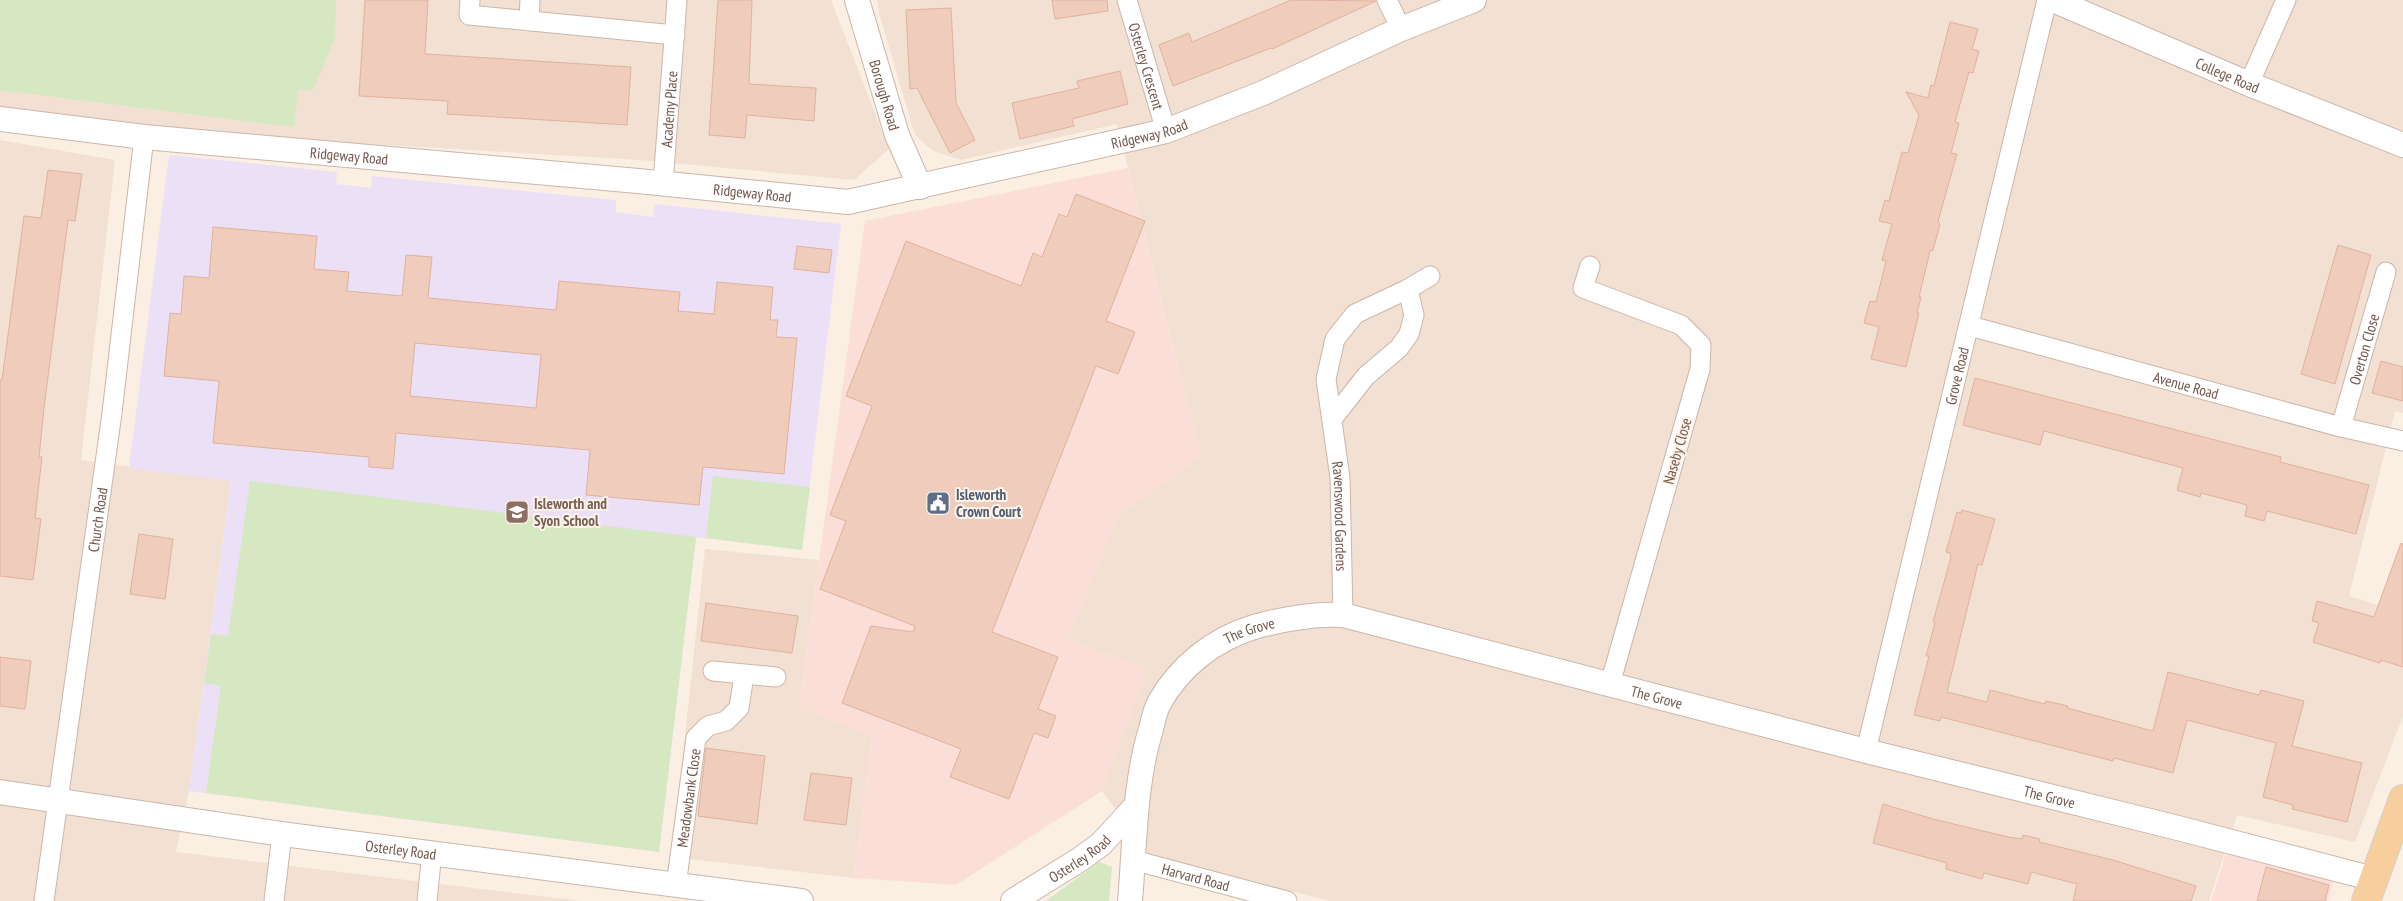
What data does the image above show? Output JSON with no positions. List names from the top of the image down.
{
  "streets": {
    "street": [
      "Osterley Crescent",
      "College Road",
      "Borough Road",
      "Academy Place",
      "Ridgeway Road",
      "Overton Close",
      "Grove Road",
      "Avenue Road",
      "Naseby Close",
      "Ravenswood Gardens",
      "Church Road",
      "The Grove",
      "Meadowbank Close",
      "Osterley Road",
      "Harvard Road"
    ]
  },
  "crossings": [
    ["Osterley Crescent", "Ridgeway Road"],
    ["Borough Road", "Ridgeway Road"],
    ["Academy Place", "Ridgeway Road"],
    ["Ridgeway Road", "Church Road"],
    ["Overton Close", "Avenue Road"],
    ["Grove Road", "Avenue Road"],
    ["Grove Road", "The Grove"],
    ["Naseby Close", "The Grove"],
    ["Ravenswood Gardens", "The Grove"],
    ["Church Road", "Osterley Road"],
    ["The Grove", "Osterley Road"],
    ["The Grove", "Harvard Road"],
    ["Meadowbank Close", "Osterley Road"]
  ],
  "places": {
    "public building": ["Isleworth Crown Court"],
    "school or university": ["Isleworth and Syon School"]
  }
}
